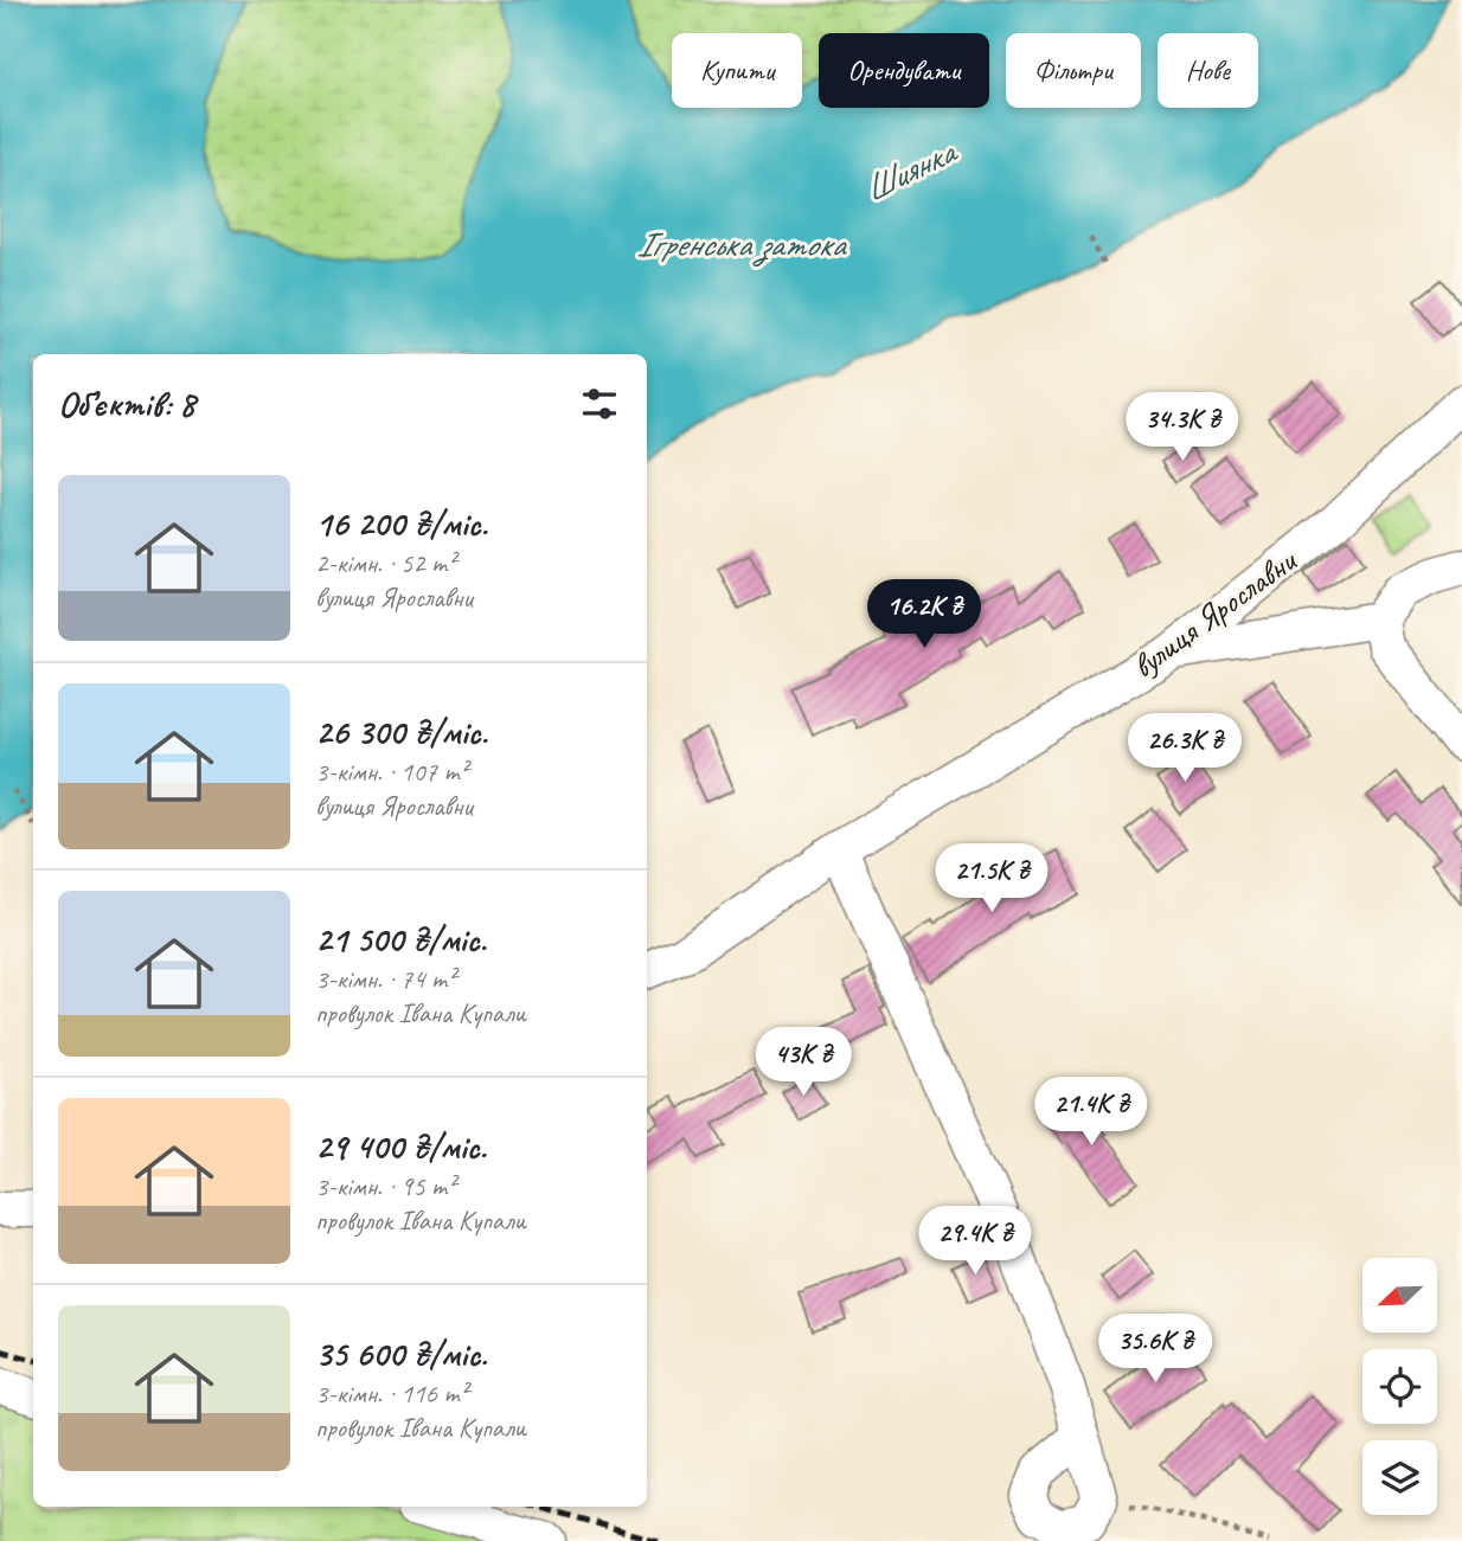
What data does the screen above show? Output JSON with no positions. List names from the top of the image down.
{
  "streets": {
    "street": ["вулиця Ярославни"]
  },
  "water": ["Шиянка", "Ігренська затока"],
  "north": "bottom left",
  "page": {
    "chip": [
      "Купити",
      "Орендувати",
      "Фільтри",
      "Нове"
    ],
    "heading": "Об’єктів: 8",
    "price": [
      "34.3K ₴",
      "16.2K ₴",
      "26.3K ₴",
      "21.5K ₴",
      "43K ₴",
      "21.4K ₴",
      "29.4K ₴",
      "35.6K ₴"
    ],
    "list": [
      {
        "name": "16 200 ₴/міс.",
        "note": "2-кімн. · 52 m² · вулиця Ярославни"
      },
      {
        "name": "26 300 ₴/міс.",
        "note": "3-кімн. · 107 m² · вулиця Ярославни"
      },
      {
        "name": "21 500 ₴/міс.",
        "note": "3-кімн. · 74 m² · провулок Івана Купали"
      },
      {
        "name": "29 400 ₴/міс.",
        "note": "3-кімн. · 95 m² · провулок Івана Купали"
      },
      {
        "name": "35 600 ₴/міс.",
        "note": "3-кімн. · 116 m² · провулок Івана Купали"
      }
    ]
  }
}
